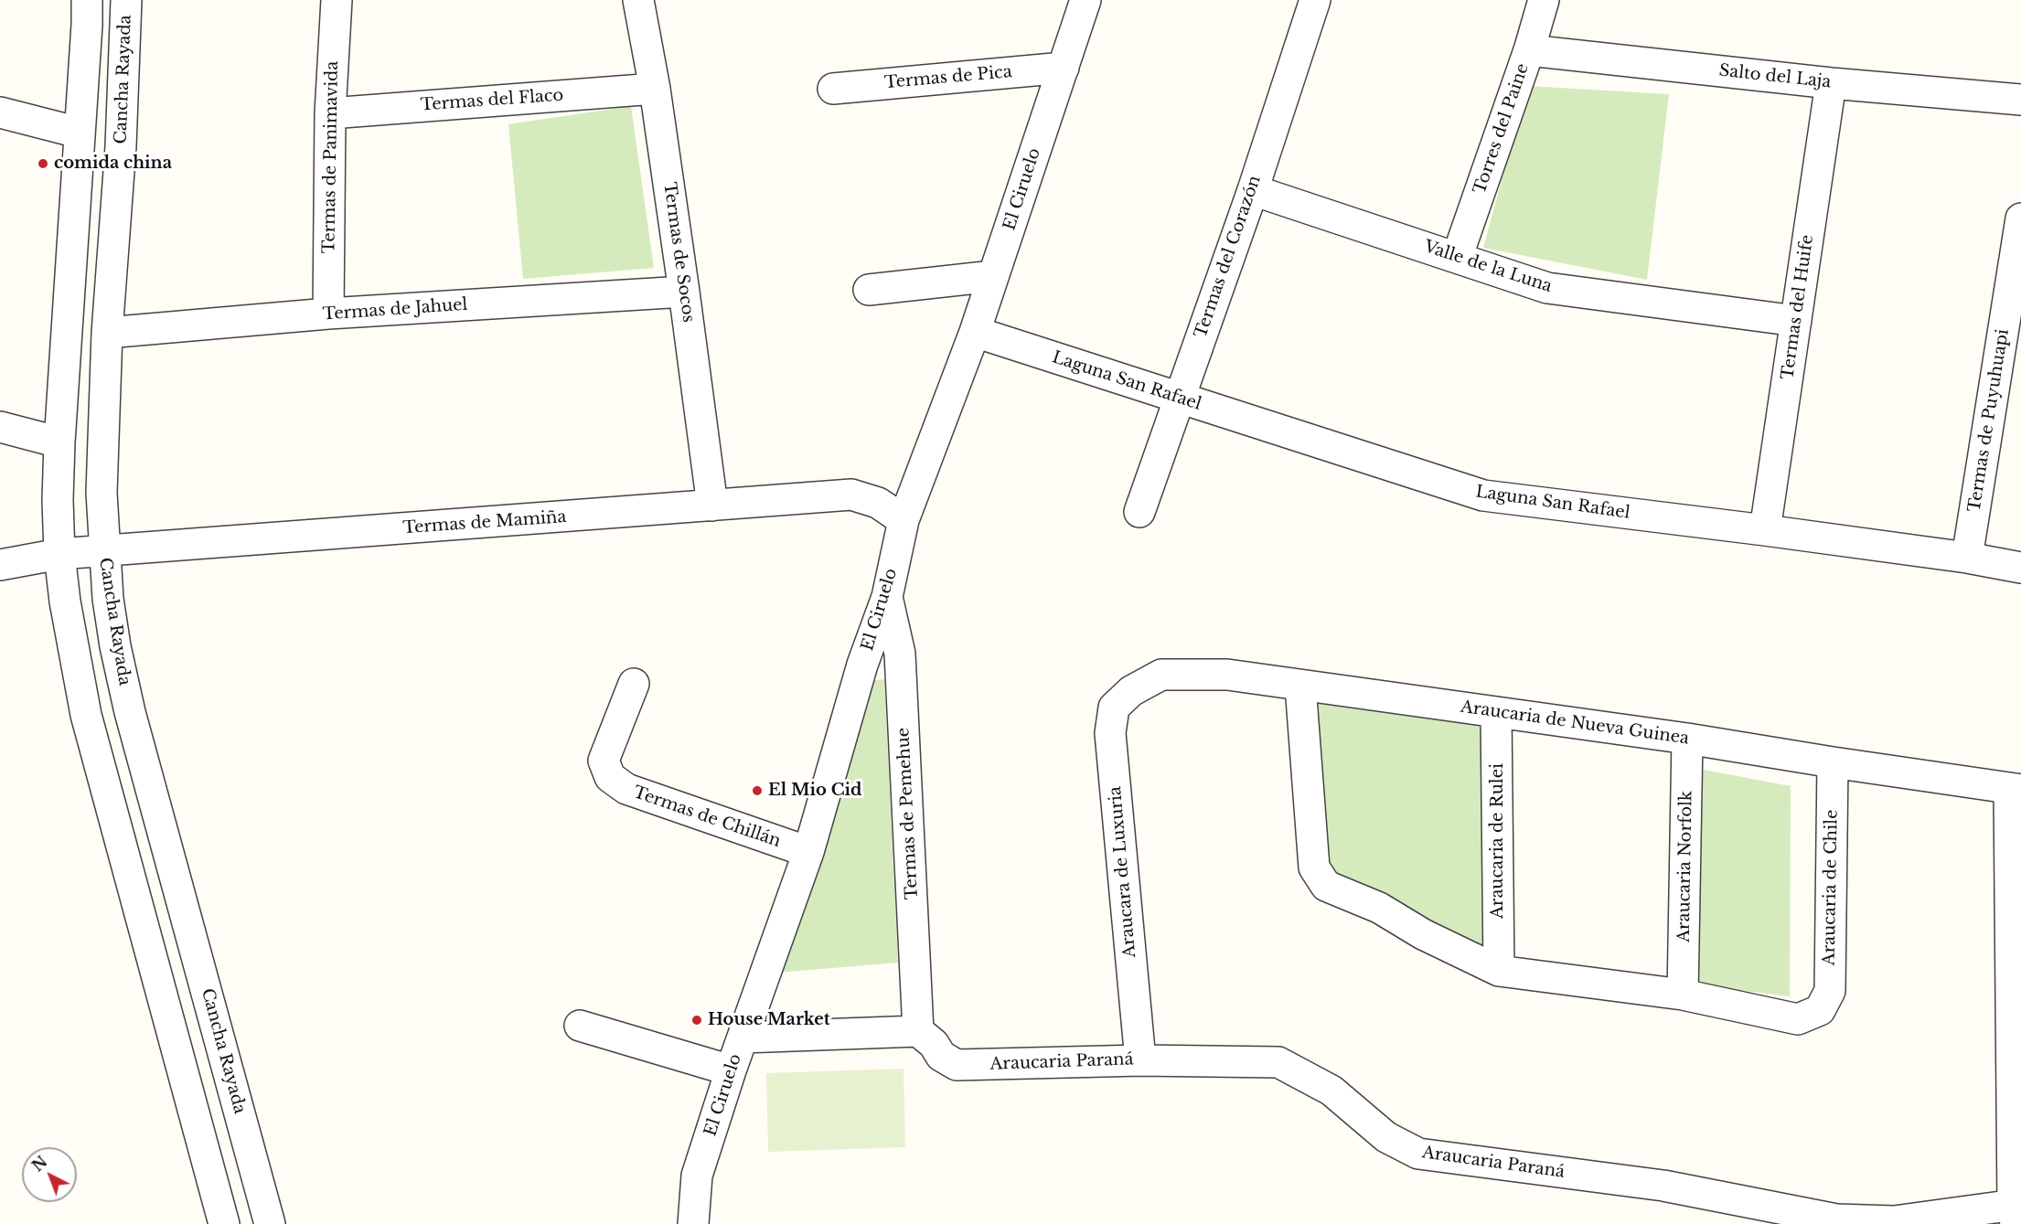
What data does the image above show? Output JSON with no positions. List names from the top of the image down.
{
  "streets": {
    "street": [
      "Salto del Laja",
      "Termas de Pica",
      "Cancha Rayada",
      "Termas del Flaco",
      "Torres del Paine",
      "Termas de Panimavida",
      "El Ciruelo",
      "Termas de Socos",
      "Termas del Corazón",
      "Valle de la Luna",
      "Termas del Huife",
      "Termas de Jahuel",
      "Laguna San Rafael",
      "Termas de Puyuhuapi",
      "Termas de Mamiña",
      "Araucaria de Nueva Guinea",
      "Termas de Pemehue",
      "Termas de Chillán",
      "Araucaria de Rulei",
      "Araucaria Norfolk",
      "Araucara de Luxuria",
      "Araucaria de Chile",
      "Araucaria Paraná"
    ]
  },
  "crossings": [
    ["Salto del Laja", "Torres del Paine"],
    ["Salto del Laja", "Termas del Huife"],
    ["Termas de Pica", "El Ciruelo"],
    ["Cancha Rayada", "Termas de Jahuel"],
    ["Cancha Rayada", "Termas de Mamiña"],
    ["Termas del Flaco", "Termas de Panimavida"],
    ["Termas del Flaco", "Termas de Socos"],
    ["Torres del Paine", "Valle de la Luna"],
    ["Termas de Panimavida", "Termas de Jahuel"],
    ["El Ciruelo", "Laguna San Rafael"],
    ["El Ciruelo", "Termas de Mamiña"],
    ["El Ciruelo", "Termas de Pemehue"],
    ["El Ciruelo", "Termas de Chillán"],
    ["Termas de Socos", "Termas de Jahuel"],
    ["Termas de Socos", "Termas de Mamiña"],
    ["Termas del Corazón", "Valle de la Luna"],
    ["Termas del Corazón", "Laguna San Rafael"],
    ["Valle de la Luna", "Termas del Huife"],
    ["Termas del Huife", "Laguna San Rafael"],
    ["Laguna San Rafael", "Termas de Puyuhuapi"],
    ["Araucaria de Nueva Guinea", "Araucaria de Rulei"],
    ["Araucaria de Nueva Guinea", "Araucaria Norfolk"],
    ["Araucaria de Nueva Guinea", "Araucara de Luxuria"],
    ["Araucaria de Nueva Guinea", "Araucaria de Chile"],
    ["Termas de Pemehue", "Araucaria Paraná"],
    ["Araucaria Norfolk", "Araucaria de Chile"],
    ["Araucara de Luxuria", "Araucaria Paraná"]
  ],
  "places": ["comida china", "El Mio Cid", "House Market"],
  "north": "top left"
}
